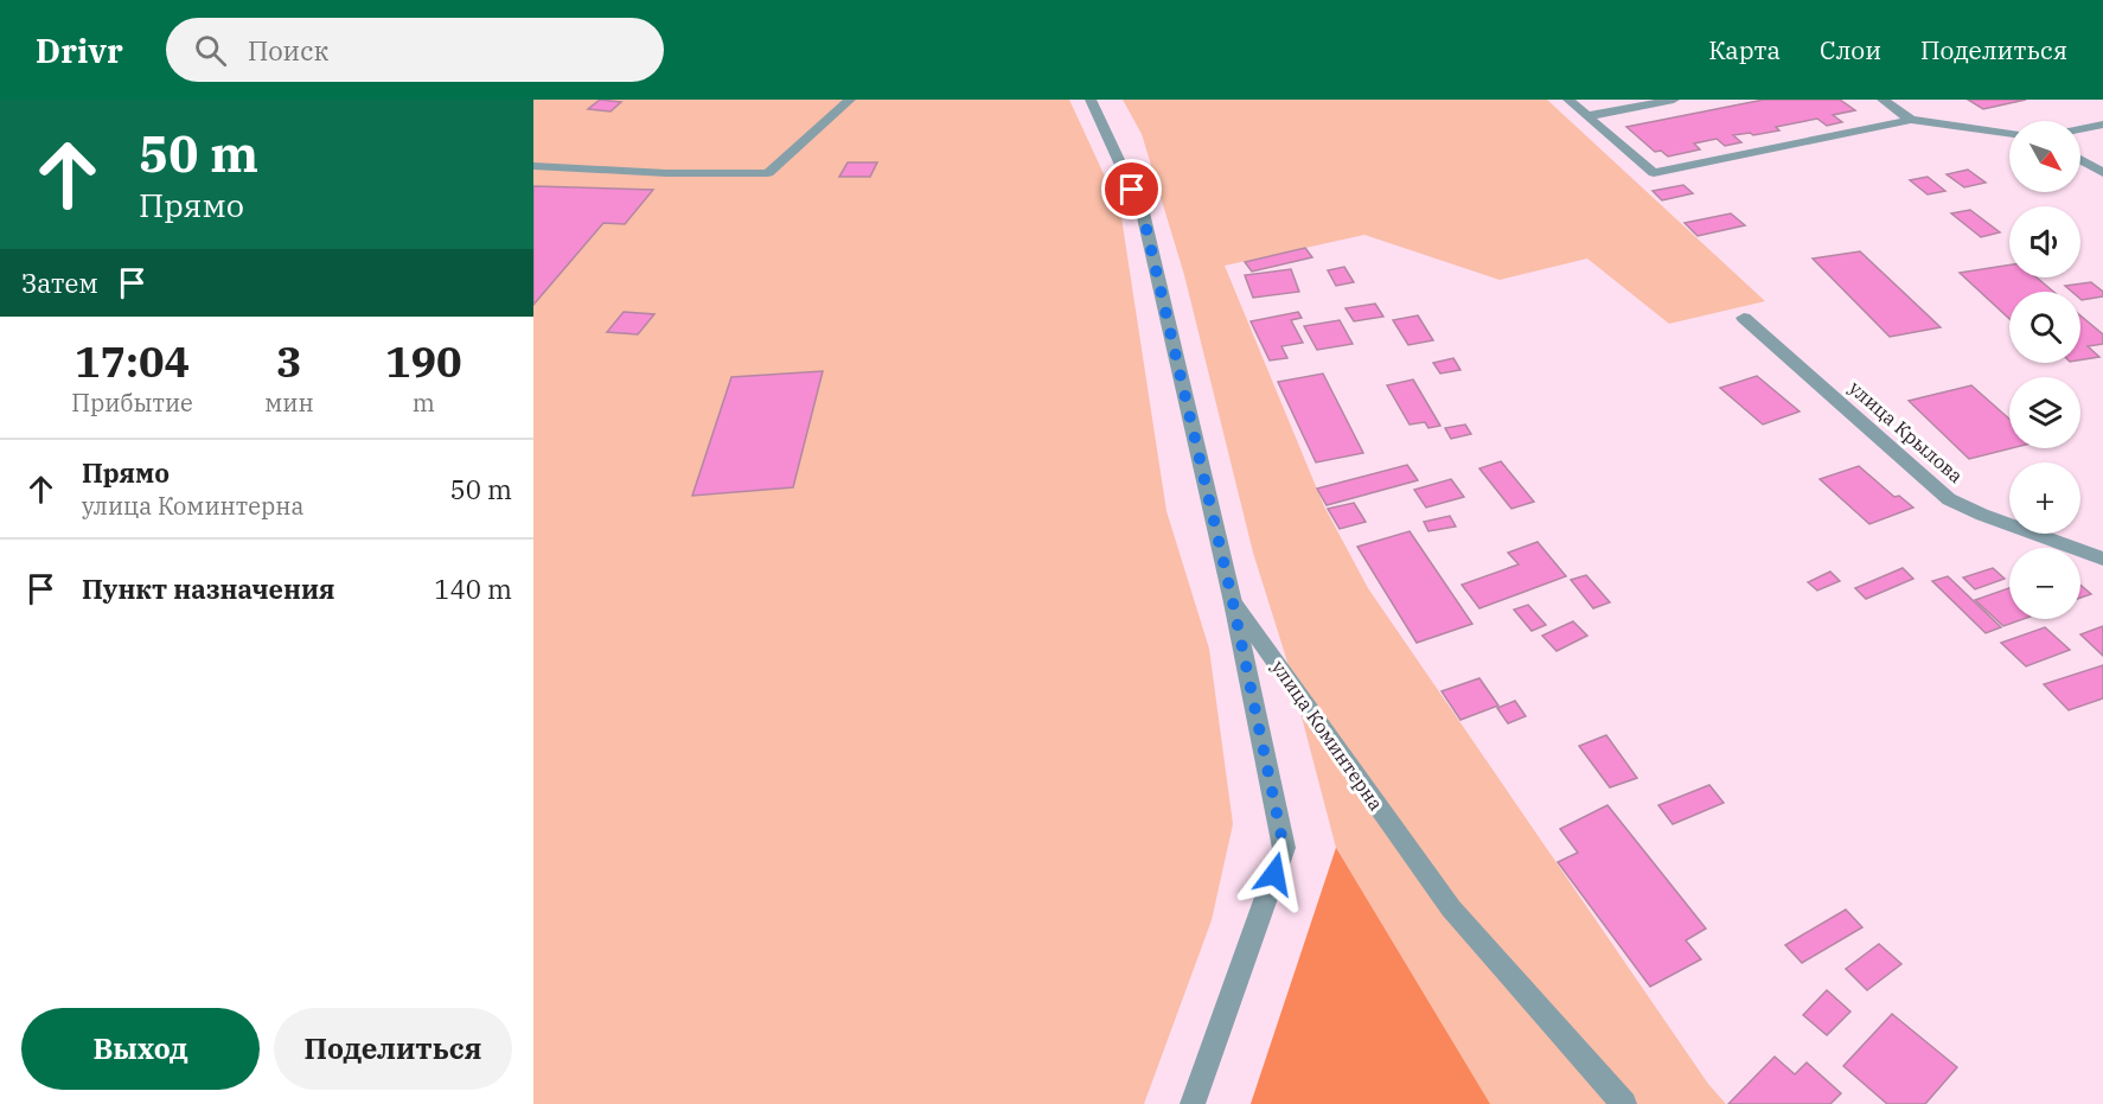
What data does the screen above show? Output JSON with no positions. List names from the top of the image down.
{
  "streets": {
    "street": ["улица Крылова", "улица Коминтерна"]
  },
  "north": "bottom right",
  "page": {
    "header": "Drivr",
    "search": "Поиск",
    "nav": ["Карта", "Слои", "Поделиться"],
    "turn": ["50 m", "Прямо"],
    "map_buttons": ["+", "−"],
    "then": "Затем",
    "eta": [
      "17:04",
      "Прибытие",
      "3",
      "мин",
      "190",
      "m"
    ],
    "list": [
      {
        "name": "Прямо",
        "note": "улица Коминтерна",
        "value": "50 m"
      },
      {
        "name": "Пункт назначения",
        "value": "140 m"
      }
    ],
    "buttons": ["Выход", "Поделиться"]
  }
}
